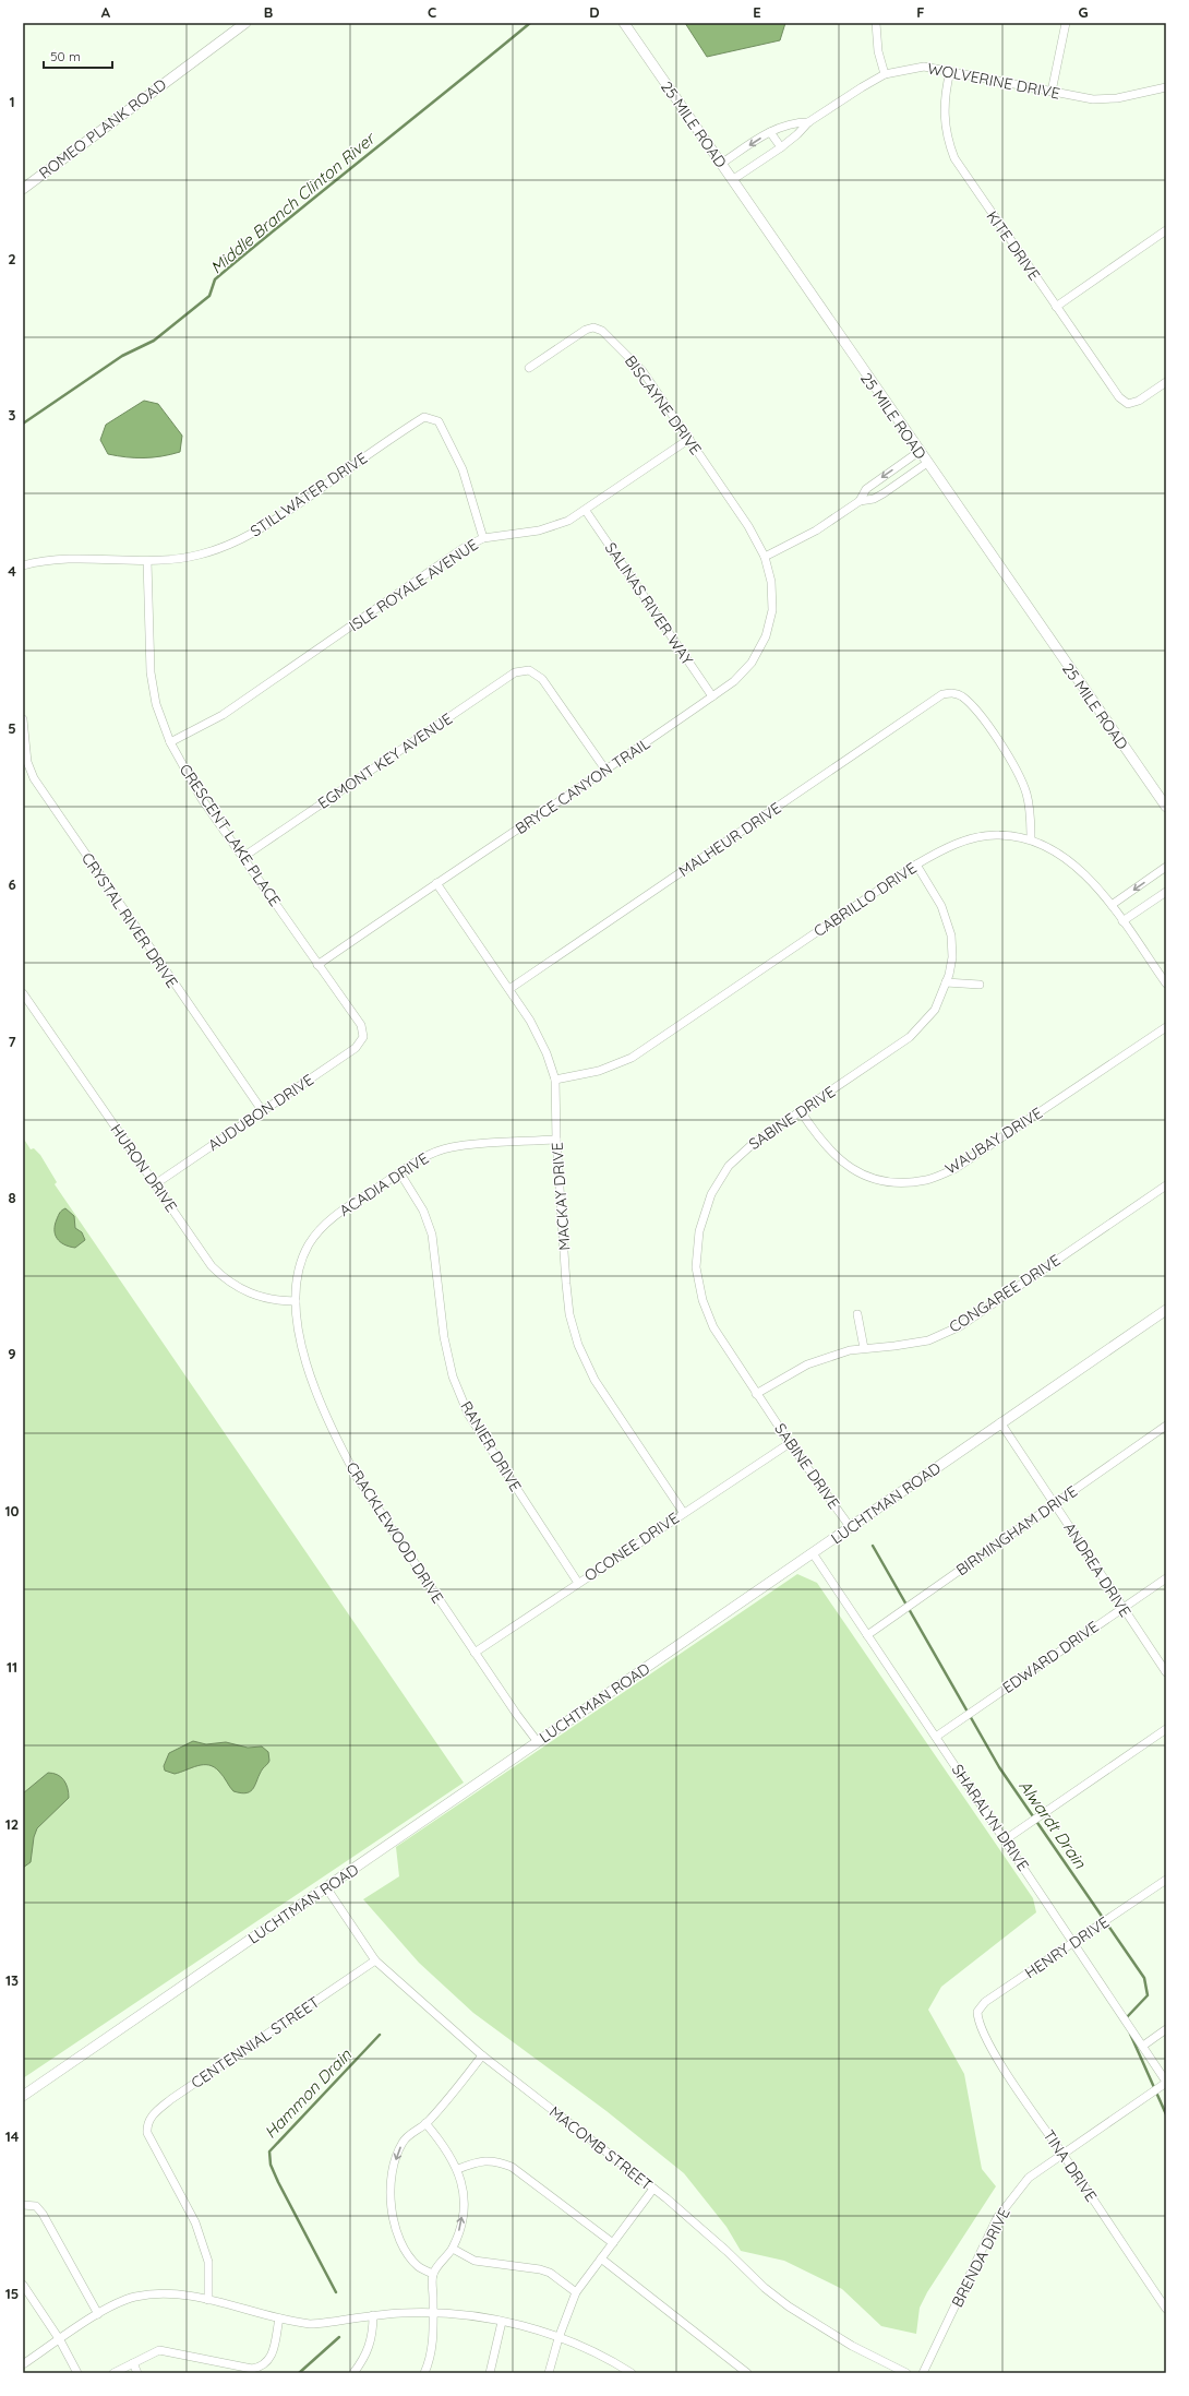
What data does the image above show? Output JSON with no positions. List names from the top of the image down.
{
  "streets": {
    "street": [
      "WOLVERINE DRIVE",
      "25 MILE ROAD",
      "ROMEO PLANK ROAD",
      "KITE DRIVE",
      "BISCAYNE DRIVE",
      "STILLWATER DRIVE",
      "ISLE ROYALE AVENUE",
      "SALINAS RIVER WAY",
      "EGMONT KEY AVENUE",
      "BRYCE CANYON TRAIL",
      "CRESCENT LAKE PLACE",
      "MALHEUR DRIVE",
      "CABRILLO DRIVE",
      "CRYSTAL RIVER DRIVE",
      "AUDUBON DRIVE",
      "SABINE DRIVE",
      "WAUBAY DRIVE",
      "HURON DRIVE",
      "ACADIA DRIVE",
      "MACKAY DRIVE",
      "CONGAREE DRIVE",
      "RANIER DRIVE",
      "LUCHTMAN ROAD",
      "BIRMINGHAM DRIVE",
      "CRACKLEWOOD DRIVE",
      "OCONEE DRIVE",
      "ANDREA DRIVE",
      "EDWARD DRIVE",
      "SHARALYN DRIVE",
      "HENRY DRIVE",
      "CENTENNIAL STREET",
      "MACOMB STREET",
      "TINA DRIVE",
      "BRENDA DRIVE"
    ]
  },
  "crossings": [
    ["WOLVERINE DRIVE", "25 MILE ROAD"],
    ["WOLVERINE DRIVE", "KITE DRIVE"],
    ["BISCAYNE DRIVE", "ISLE ROYALE AVENUE"],
    ["BISCAYNE DRIVE", "BRYCE CANYON TRAIL"],
    ["STILLWATER DRIVE", "ISLE ROYALE AVENUE"],
    ["STILLWATER DRIVE", "CRESCENT LAKE PLACE"],
    ["ISLE ROYALE AVENUE", "SALINAS RIVER WAY"],
    ["ISLE ROYALE AVENUE", "CRESCENT LAKE PLACE"],
    ["SALINAS RIVER WAY", "BRYCE CANYON TRAIL"],
    ["EGMONT KEY AVENUE", "BRYCE CANYON TRAIL"],
    ["EGMONT KEY AVENUE", "CRESCENT LAKE PLACE"],
    ["BRYCE CANYON TRAIL", "CRESCENT LAKE PLACE"],
    ["BRYCE CANYON TRAIL", "MACKAY DRIVE"],
    ["CRESCENT LAKE PLACE", "AUDUBON DRIVE"],
    ["MALHEUR DRIVE", "CABRILLO DRIVE"],
    ["MALHEUR DRIVE", "MACKAY DRIVE"],
    ["CABRILLO DRIVE", "SABINE DRIVE"],
    ["CABRILLO DRIVE", "MACKAY DRIVE"],
    ["CRYSTAL RIVER DRIVE", "AUDUBON DRIVE"],
    ["AUDUBON DRIVE", "HURON DRIVE"],
    ["SABINE DRIVE", "WAUBAY DRIVE"],
    ["SABINE DRIVE", "CONGAREE DRIVE"],
    ["SABINE DRIVE", "LUCHTMAN ROAD"],
    ["SABINE DRIVE", "OCONEE DRIVE"],
    ["HURON DRIVE", "ACADIA DRIVE"],
    ["HURON DRIVE", "CRACKLEWOOD DRIVE"],
    ["ACADIA DRIVE", "MACKAY DRIVE"],
    ["ACADIA DRIVE", "RANIER DRIVE"],
    ["ACADIA DRIVE", "CRACKLEWOOD DRIVE"],
    ["MACKAY DRIVE", "OCONEE DRIVE"],
    ["RANIER DRIVE", "OCONEE DRIVE"],
    ["LUCHTMAN ROAD", "CRACKLEWOOD DRIVE"],
    ["LUCHTMAN ROAD", "ANDREA DRIVE"],
    ["LUCHTMAN ROAD", "SHARALYN DRIVE"],
    ["LUCHTMAN ROAD", "MACOMB STREET"],
    ["BIRMINGHAM DRIVE", "ANDREA DRIVE"],
    ["BIRMINGHAM DRIVE", "SHARALYN DRIVE"],
    ["CRACKLEWOOD DRIVE", "OCONEE DRIVE"],
    ["ANDREA DRIVE", "EDWARD DRIVE"],
    ["EDWARD DRIVE", "SHARALYN DRIVE"],
    ["SHARALYN DRIVE", "HENRY DRIVE"],
    ["SHARALYN DRIVE", "BRENDA DRIVE"],
    ["HENRY DRIVE", "TINA DRIVE"],
    ["CENTENNIAL STREET", "MACOMB STREET"],
    ["TINA DRIVE", "BRENDA DRIVE"]
  ],
  "water": ["Middle Branch Clinton River", "Alwardt Drain", "Hammon Drain"],
  "scale_bar": "50 m",
  "grid": {
    "columns": [
      "A",
      "B",
      "C",
      "D",
      "E",
      "F",
      "G"
    ],
    "rows": [
      "1",
      "2",
      "3",
      "4",
      "5",
      "6",
      "7",
      "8",
      "9",
      "10",
      "11",
      "12",
      "13",
      "14",
      "15"
    ]
  }
}
